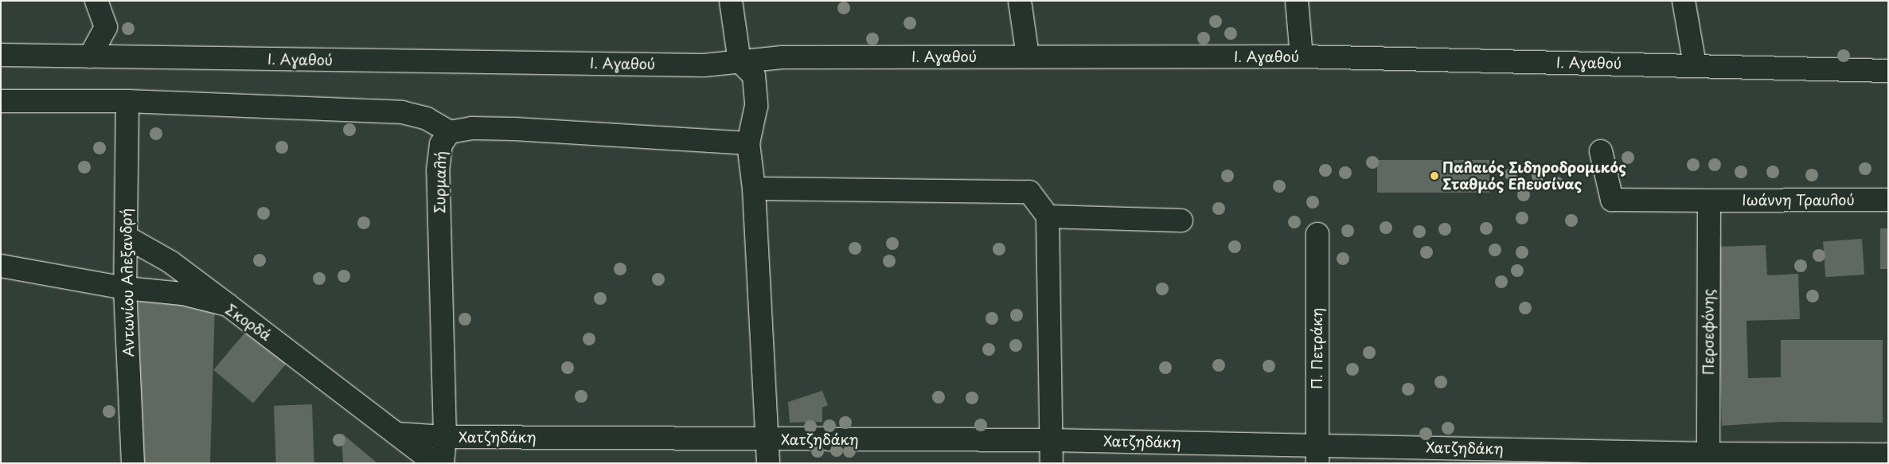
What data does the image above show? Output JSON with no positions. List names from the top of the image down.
{
  "streets": {
    "street": [
      "Ι. Αγαθού",
      "Συρμαλή",
      "Ιωάννη Τραυλού",
      "Αντωνίου Αλεξανδρή",
      "Σκορδά",
      "Περσεφόνης",
      "Π. Πετράκη",
      "Χατζηδάκη"
    ]
  },
  "crossings": [
    ["Συρμαλή", "Χατζηδάκη"],
    ["Ιωάννη Τραυλού", "Περσεφόνης"],
    ["Αντωνίου Αλεξανδρή", "Σκορδά"],
    ["Σκορδά", "Χατζηδάκη"],
    ["Περσεφόνης", "Χατζηδάκη"],
    ["Π. Πετράκη", "Χατζηδάκη"]
  ],
  "places": ["Παλαιός Σιδηροδρομικός Σταθμός Ελευσίνας"]
}
